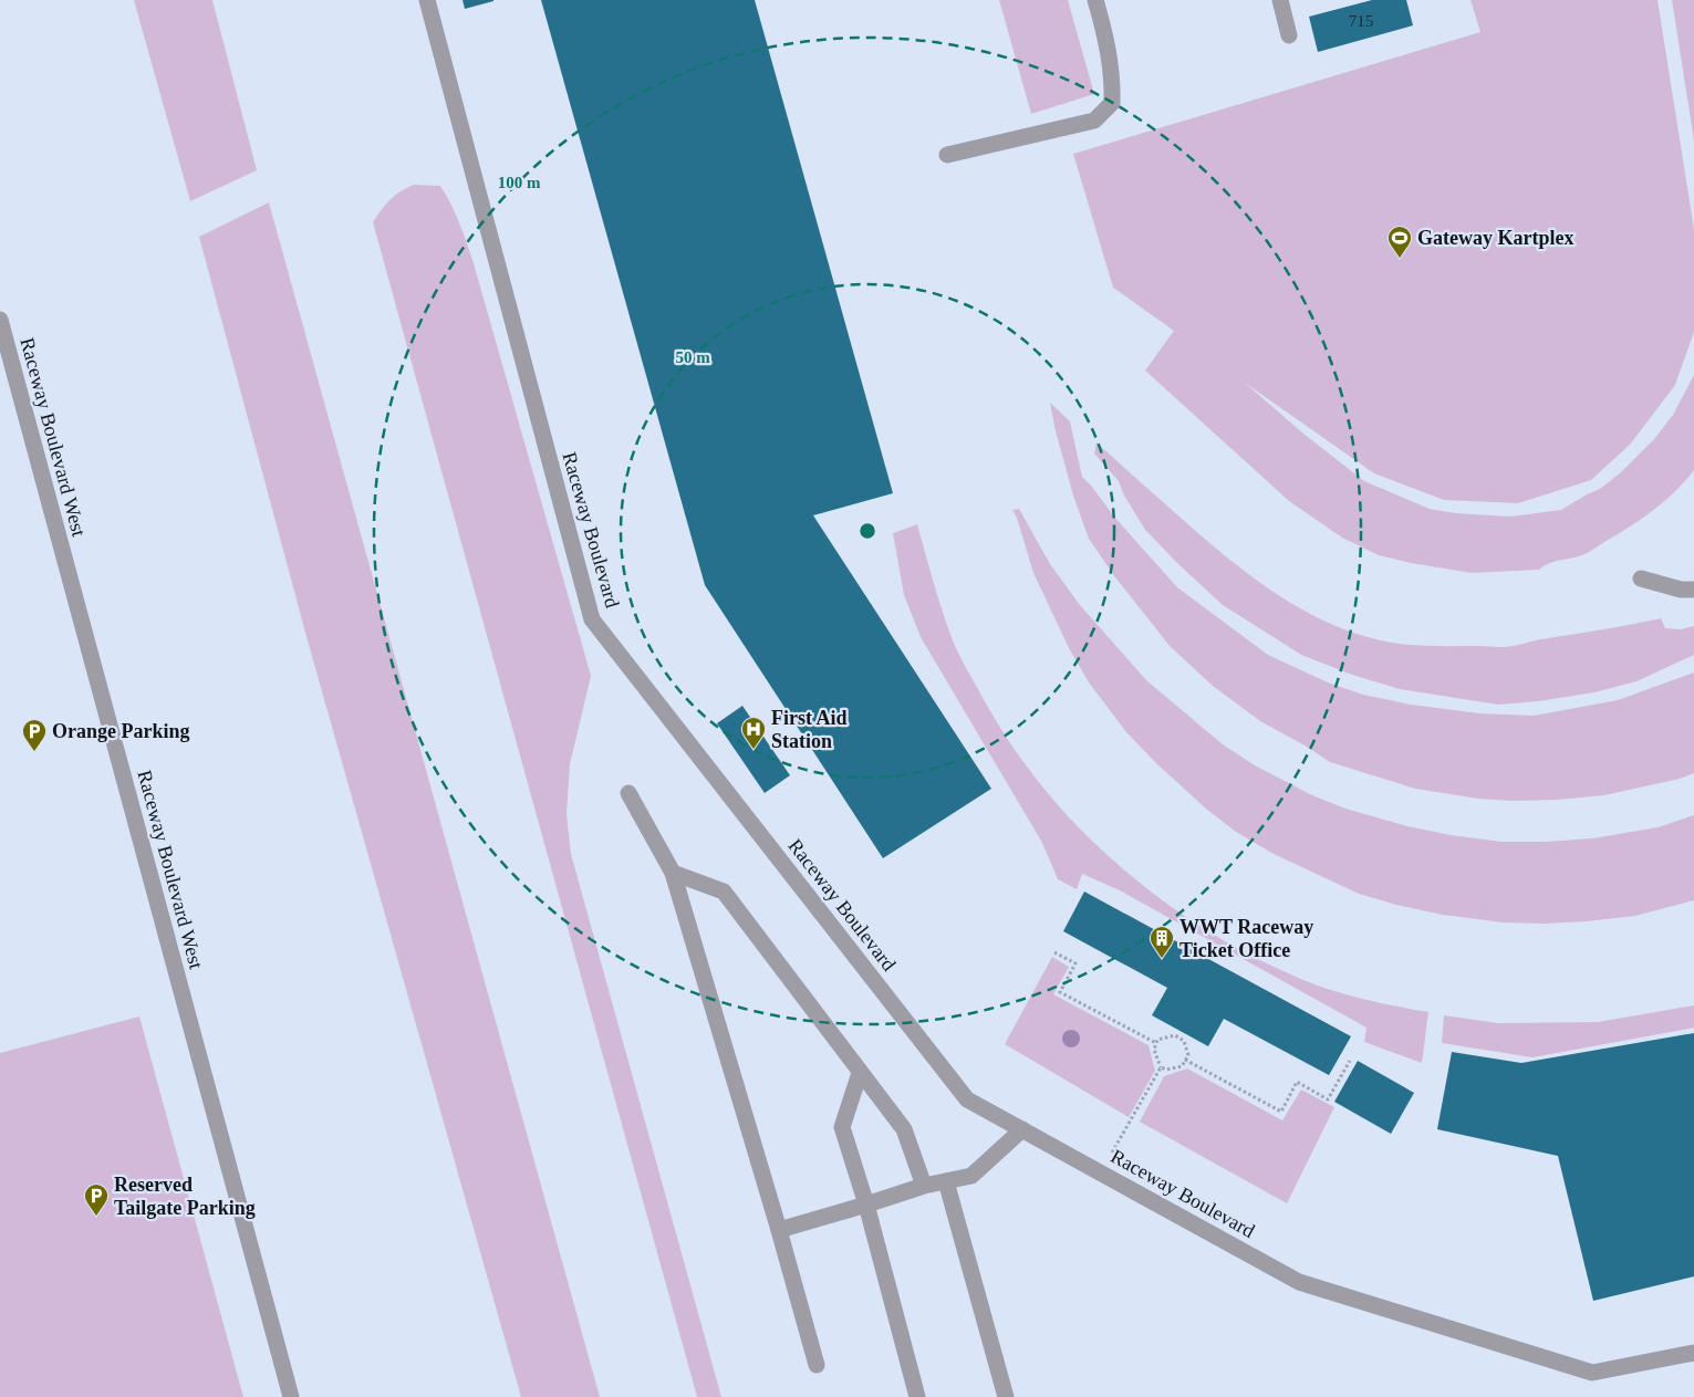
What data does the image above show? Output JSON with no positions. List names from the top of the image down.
{
  "streets": {
    "street": ["Raceway Boulevard West", "Raceway Boulevard"]
  },
  "places": {
    "sports": ["Gateway Kartplex"],
    "hospital": ["First Aid Station"],
    "parking": ["Orange Parking", "Reserved Tailgate Parking"],
    "building": ["WWT Raceway Ticket Office"]
  },
  "house_numbers": ["715"],
  "rings": ["100 m", "50 m"]
}
